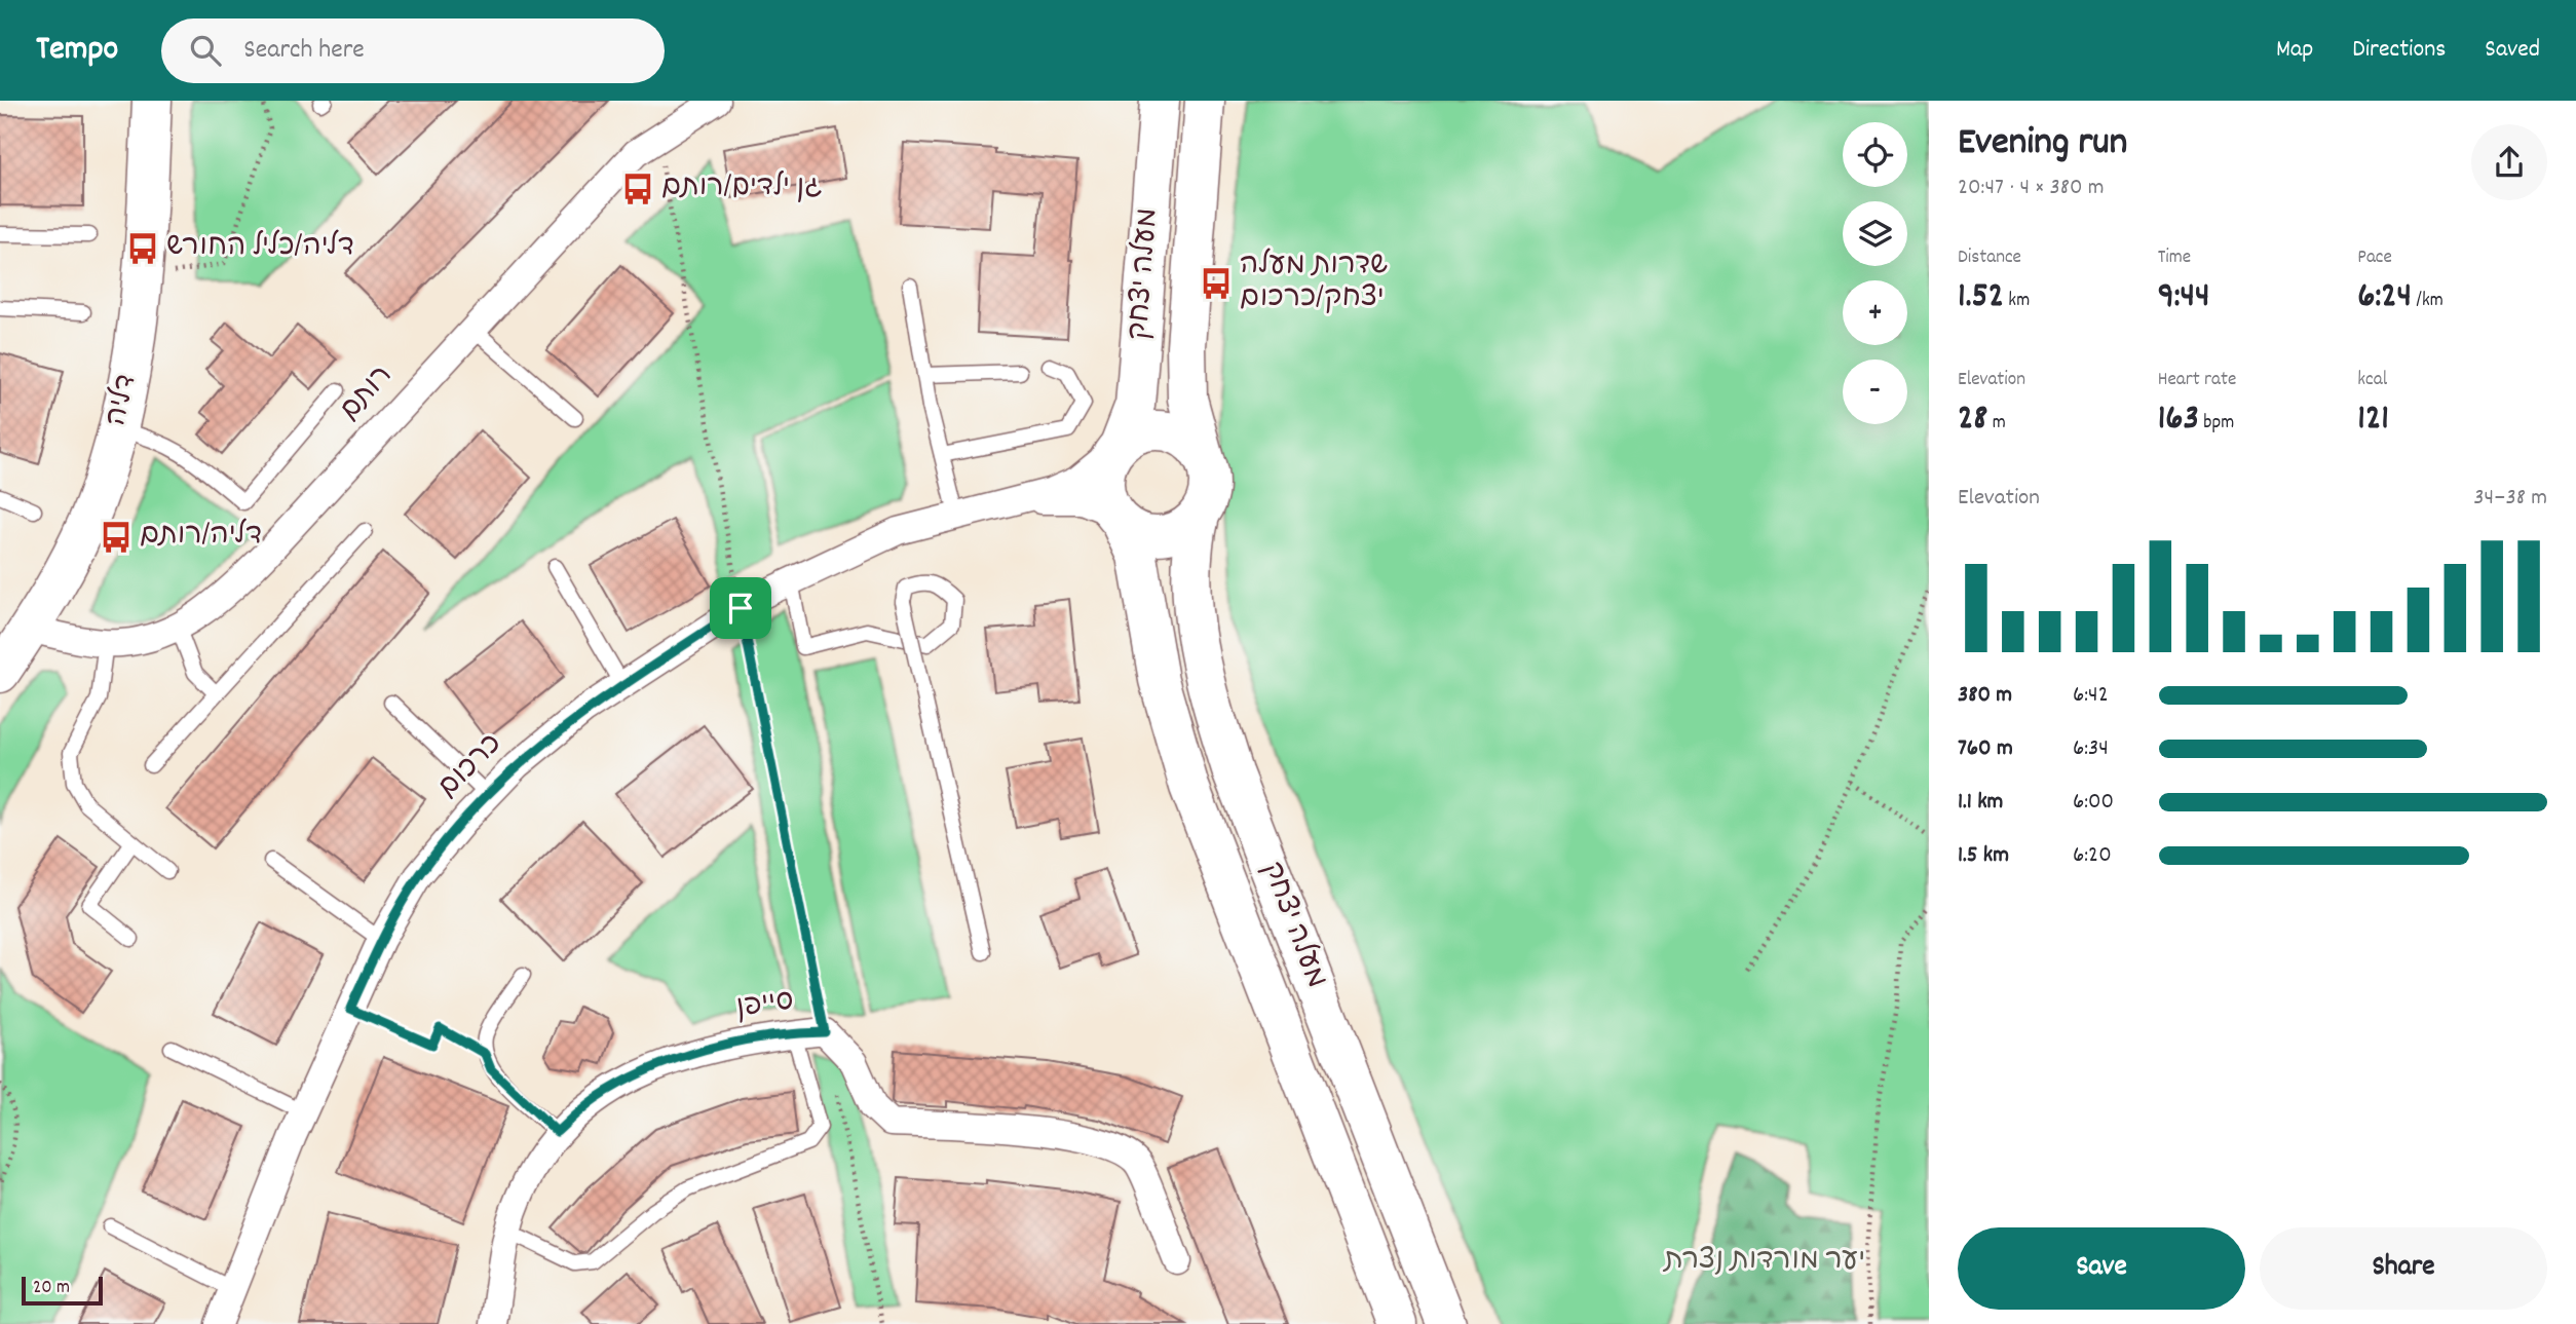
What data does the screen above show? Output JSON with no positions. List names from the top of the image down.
{
  "streets": {
    "street": [
      "מעלה יצחק",
      "רותם",
      "דליה",
      "כרכום",
      "סייפן"
    ]
  },
  "crossings": [
    ["מעלה יצחק", "כרכום"],
    ["רותם", "דליה"]
  ],
  "parks": ["יער מורדות נצרת"],
  "places": {
    "bus stop": [
      "גן ילדים/רותם",
      "דליה/כליל החורש",
      "שדרות מעלה יצחק/כרכום",
      "דליה/רותם"
    ]
  },
  "scale_bar": "20 m",
  "page": {
    "header": "Tempo",
    "search": "Search here",
    "nav": ["Map", "Directions", "Saved"],
    "heading": ["Evening run", "20:47 · 4 × 380 m"],
    "map_buttons": ["+", "−"],
    "stats": [
      ["Distance", "1.52 km"],
      ["Time", "9:44"],
      ["Pace", "6:24 /km"],
      ["Elevation", "28 m"],
      ["Heart rate", "163 bpm"],
      ["kcal", "121"]
    ],
    "chart": ["Elevation", "34–38 m"],
    "list": [
      {
        "name": "380 m",
        "note": "6:42"
      },
      {
        "name": "760 m",
        "note": "6:34"
      },
      {
        "name": "1.1 km",
        "note": "6:00"
      },
      {
        "name": "1.5 km",
        "note": "6:20"
      }
    ],
    "buttons": ["Save", "Share"],
    "scale": "20 m"
  }
}
